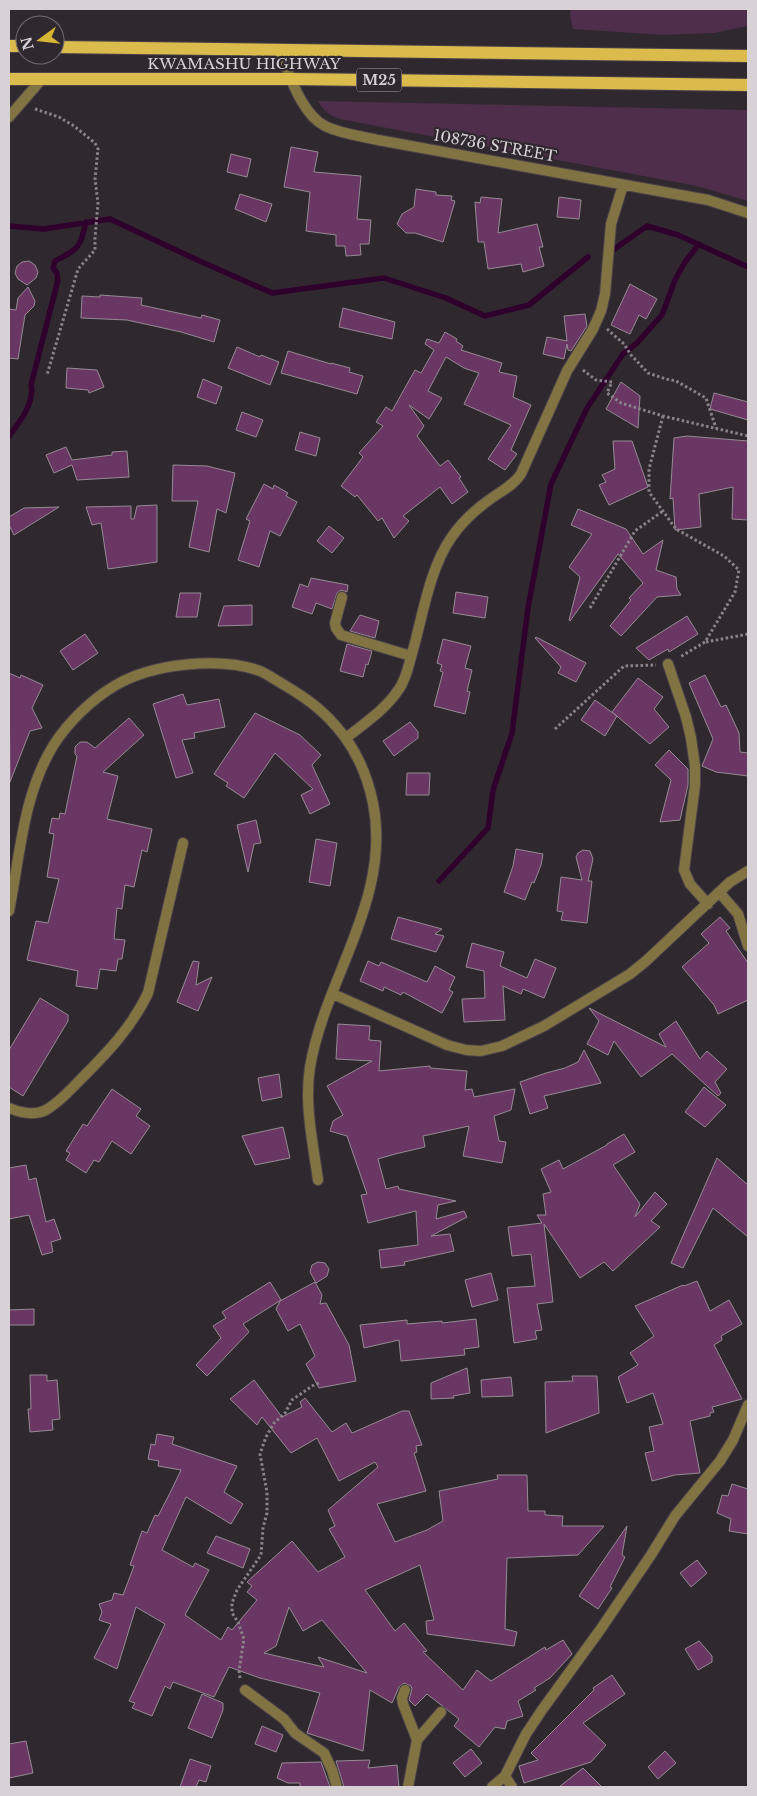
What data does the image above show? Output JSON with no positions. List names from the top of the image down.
{
  "streets": {
    "main road": ["KWAMASHU HIGHWAY", "M25"],
    "street": ["108736 STREET"]
  },
  "crossings": [
    ["KWAMASHU HIGHWAY", "108736 STREET"]
  ],
  "north": "left"
}
